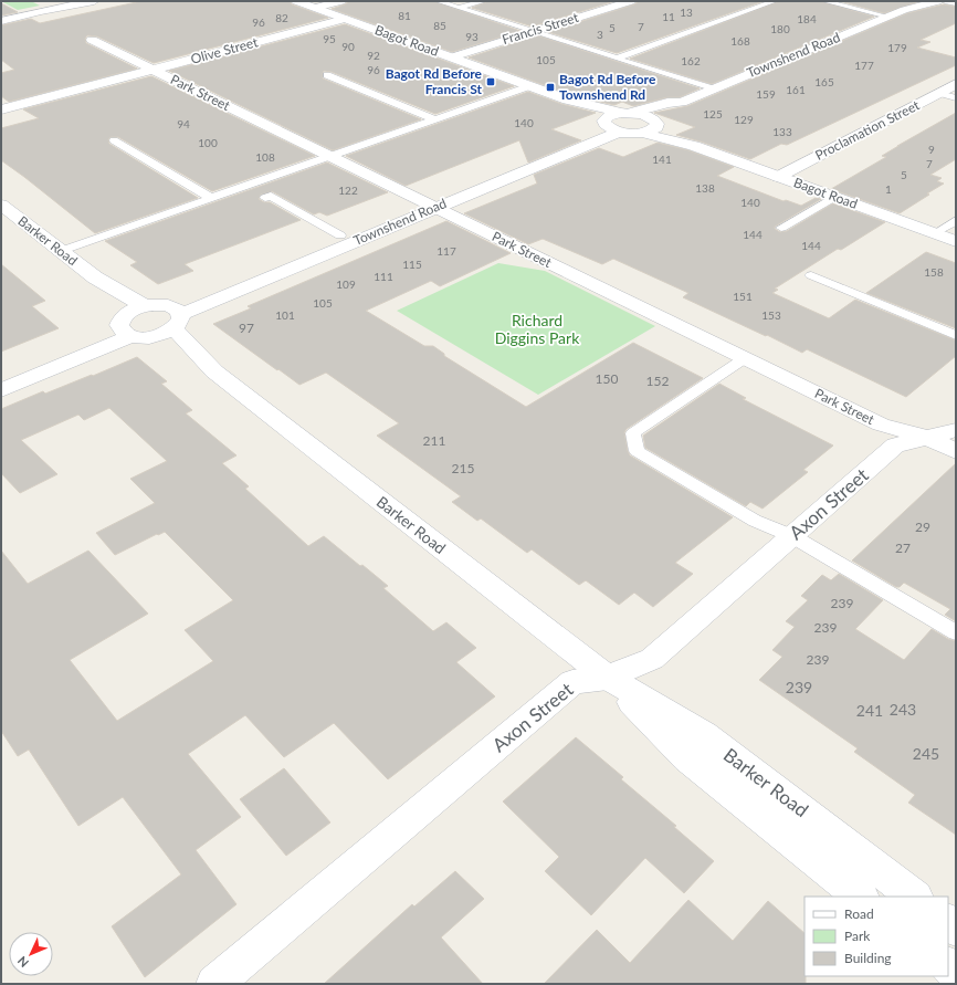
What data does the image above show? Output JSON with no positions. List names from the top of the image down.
{
  "streets": {
    "street": [
      "Francis Street",
      "Bagot Road",
      "Olive Street",
      "Townshend Road",
      "Park Street",
      "Proclamation Street",
      "Barker Road",
      "Axon Street"
    ]
  },
  "crossings": [
    ["Francis Street", "Bagot Road"],
    ["Bagot Road", "Olive Street"],
    ["Bagot Road", "Townshend Road"],
    ["Bagot Road", "Proclamation Street"],
    ["Olive Street", "Park Street"],
    ["Townshend Road", "Park Street"],
    ["Townshend Road", "Barker Road"],
    ["Park Street", "Axon Street"],
    ["Barker Road", "Axon Street"]
  ],
  "parks": ["Richard Diggins Park"],
  "places": {
    "transit": ["Bagot Rd Before Francis St", "Bagot Rd Before Townshend Rd"]
  },
  "house_numbers": [
    "13",
    "81",
    "11",
    "82",
    "184",
    "96",
    "85",
    "7",
    "5",
    "180",
    "3",
    "93",
    "95",
    "168",
    "90",
    "179",
    "92",
    "105",
    "162",
    "177",
    "96",
    "165",
    "161",
    "159",
    "125",
    "129",
    "140",
    "94",
    "133",
    "100",
    "9",
    "108",
    "141",
    "7",
    "5",
    "138",
    "1",
    "122",
    "140",
    "144",
    "144",
    "117",
    "115",
    "158",
    "111",
    "109",
    "151",
    "105",
    "101",
    "153",
    "97",
    "150",
    "152",
    "211",
    "215",
    "29",
    "27",
    "239",
    "239",
    "239",
    "239",
    "243",
    "241",
    "245"
  ],
  "legend": ["Road", "Park", "Building"],
  "north": "bottom left"
}
